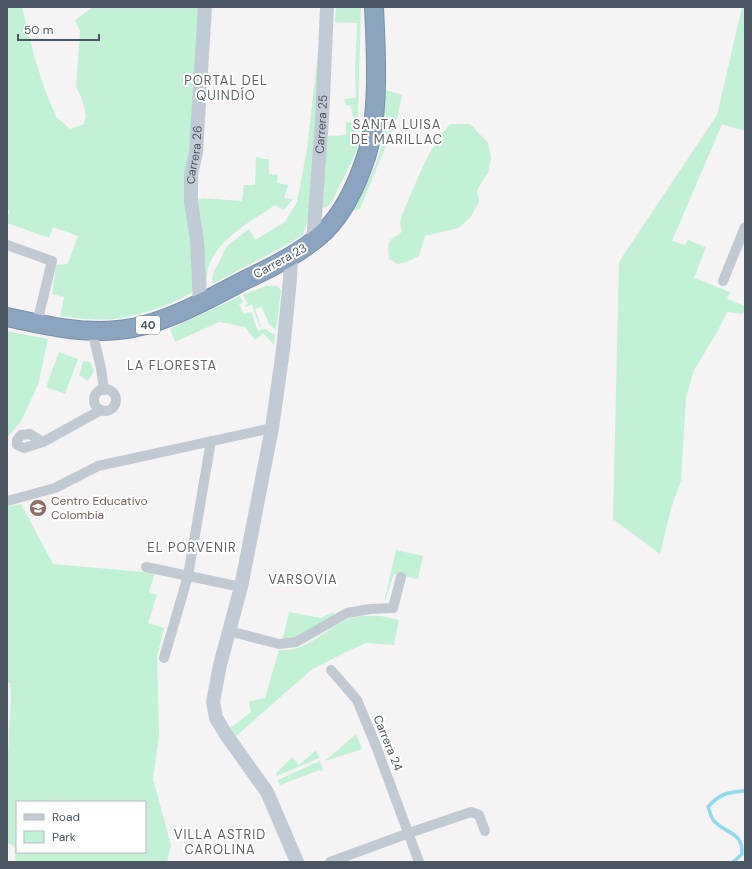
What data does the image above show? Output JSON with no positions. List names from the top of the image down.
{
  "streets": {
    "highway": ["Carrera 23", "40"],
    "street": ["Carrera 25", "Carrera 26", "Carrera 24"]
  },
  "crossings": [
    ["Carrera 25", "Carrera 23"],
    ["Carrera 26", "Carrera 23"]
  ],
  "districts": [
    "PORTAL DEL QUINDÍO",
    "SANTA LUISA DE MARILLAC",
    "LA FLORESTA",
    "EL PORVENIR",
    "VARSOVIA",
    "VILLA ASTRID CAROLINA"
  ],
  "places": {
    "school or university": ["Centro Educativo Colombia"]
  },
  "legend": ["Road", "Park"],
  "scale_bar": "50 m"
}
